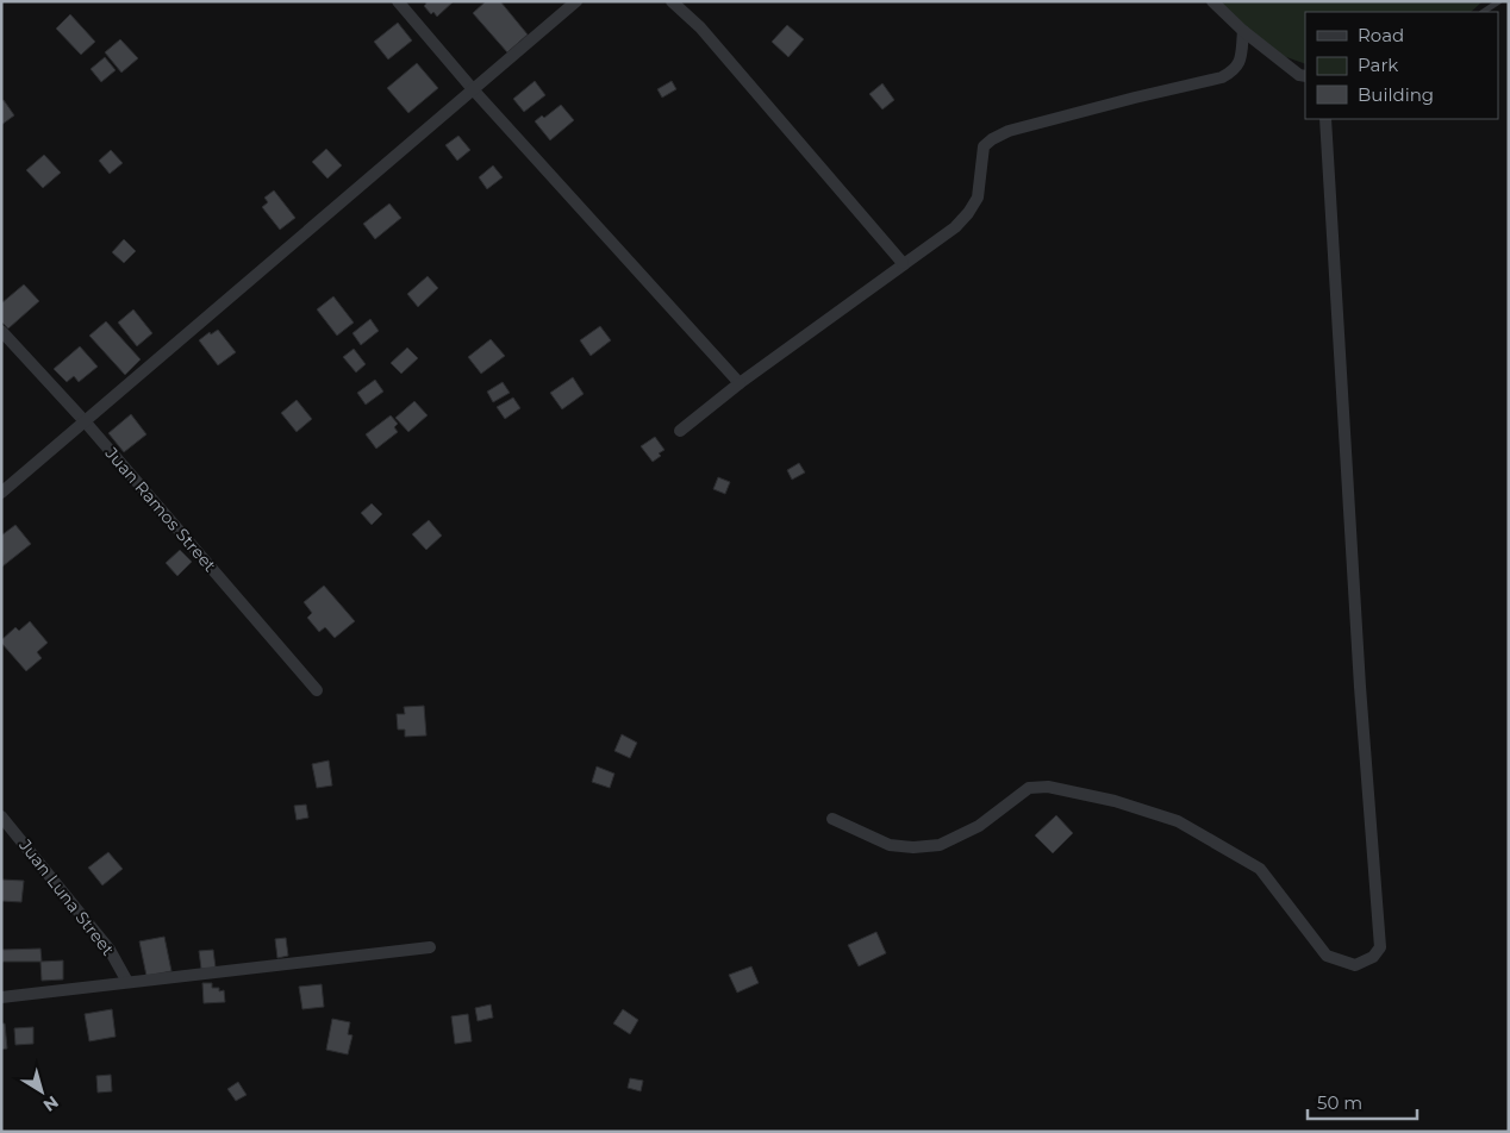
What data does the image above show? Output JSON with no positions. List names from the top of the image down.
{
  "streets": {
    "street": ["Juan Ramos Street", "Juan Luna Street"]
  },
  "legend": ["Road", "Park", "Building"],
  "scale_bar": "50 m",
  "north": "bottom right"
}
